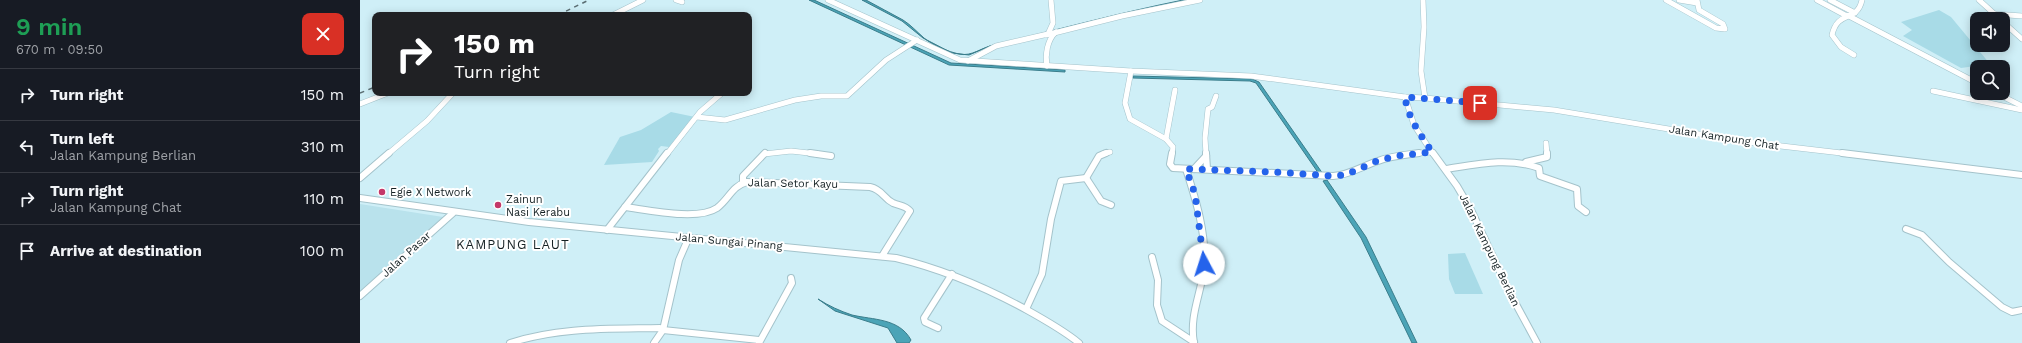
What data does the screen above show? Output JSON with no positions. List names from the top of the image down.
{
  "streets": {
    "street": [
      "Jalan Kampung Chat",
      "Jalan Setor Kayu",
      "Jalan Sungai Pinang",
      "Jalan Kampung Berlian",
      "Jalan Pasar"
    ]
  },
  "crossings": [
    ["Jalan Setor Kayu", "Jalan Sungai Pinang"],
    ["Jalan Sungai Pinang", "Jalan Pasar"]
  ],
  "districts": ["KAMPUNG LAUT"],
  "places": ["Egie X Network", "Zainun Nasi Kerabu"],
  "page": {
    "heading": ["9 min", "670 m · 09:50"],
    "turn": ["150 m", "Turn right"],
    "list": [
      {
        "name": "Turn right",
        "value": "150 m"
      },
      {
        "name": "Turn left",
        "note": "Jalan Kampung Berlian",
        "value": "310 m"
      },
      {
        "name": "Turn right",
        "note": "Jalan Kampung Chat",
        "value": "110 m"
      },
      {
        "name": "Arrive at destination",
        "value": "100 m"
      }
    ]
  }
}
